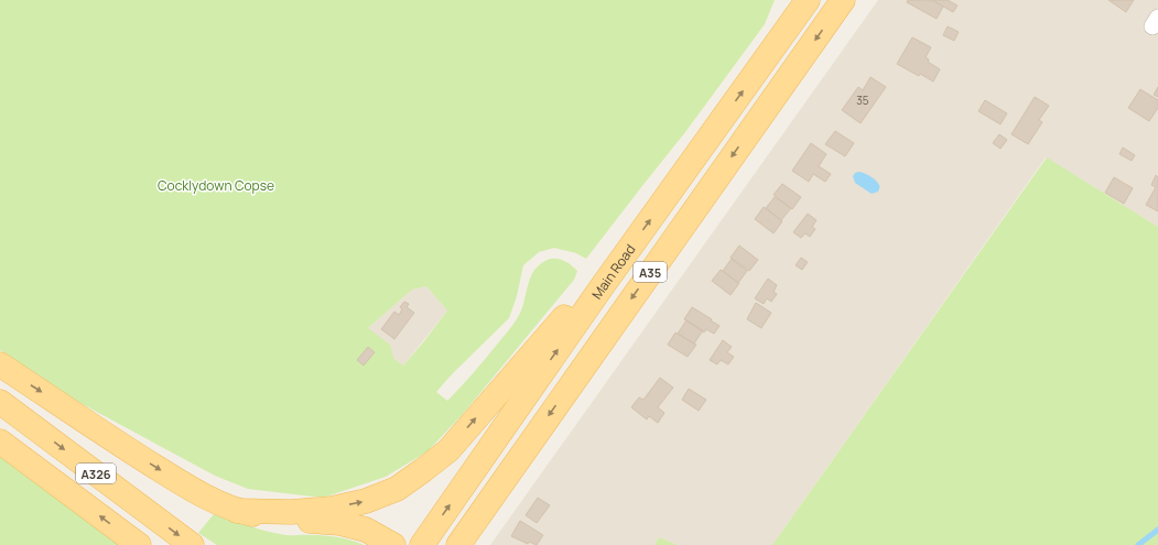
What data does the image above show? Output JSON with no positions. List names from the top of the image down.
{
  "streets": {
    "main road": ["Main Road", "A35", "A326"]
  },
  "parks": ["Cocklydown Copse"],
  "house_numbers": ["35"]
}
